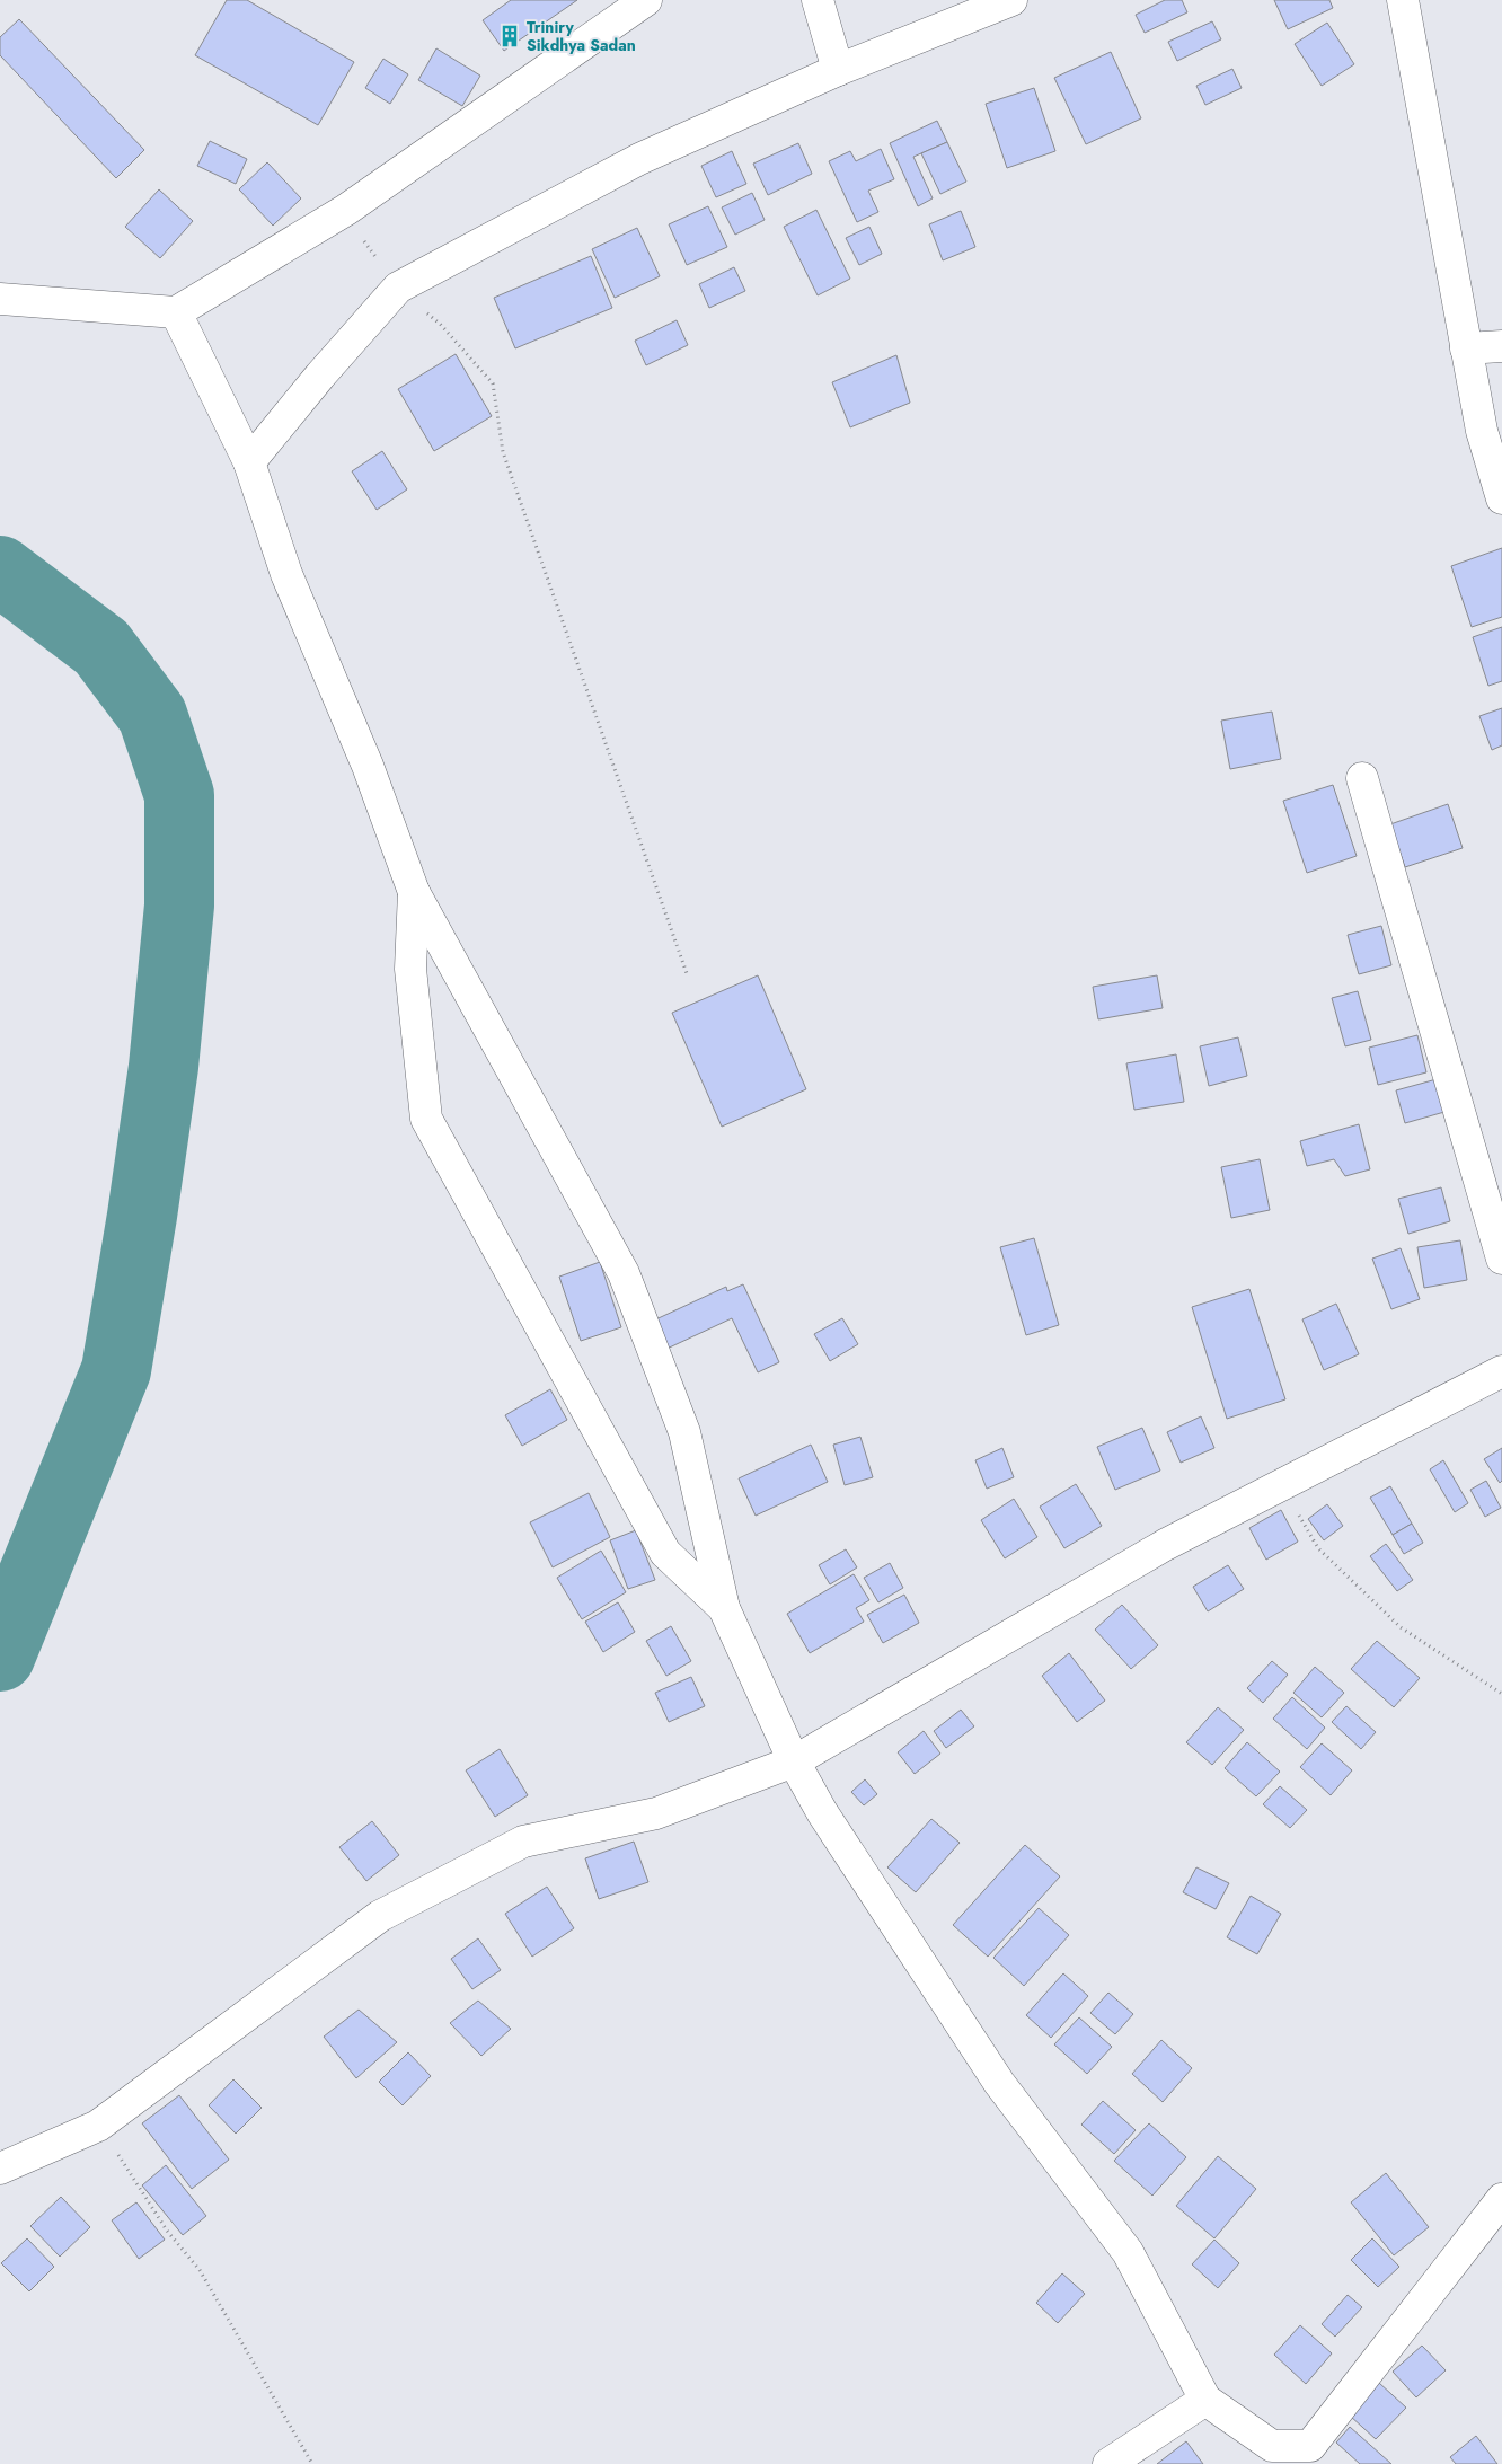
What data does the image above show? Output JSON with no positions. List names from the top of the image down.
{
  "places": {
    "building": ["Triniry Sikdhya Sadan"]
  }
}
